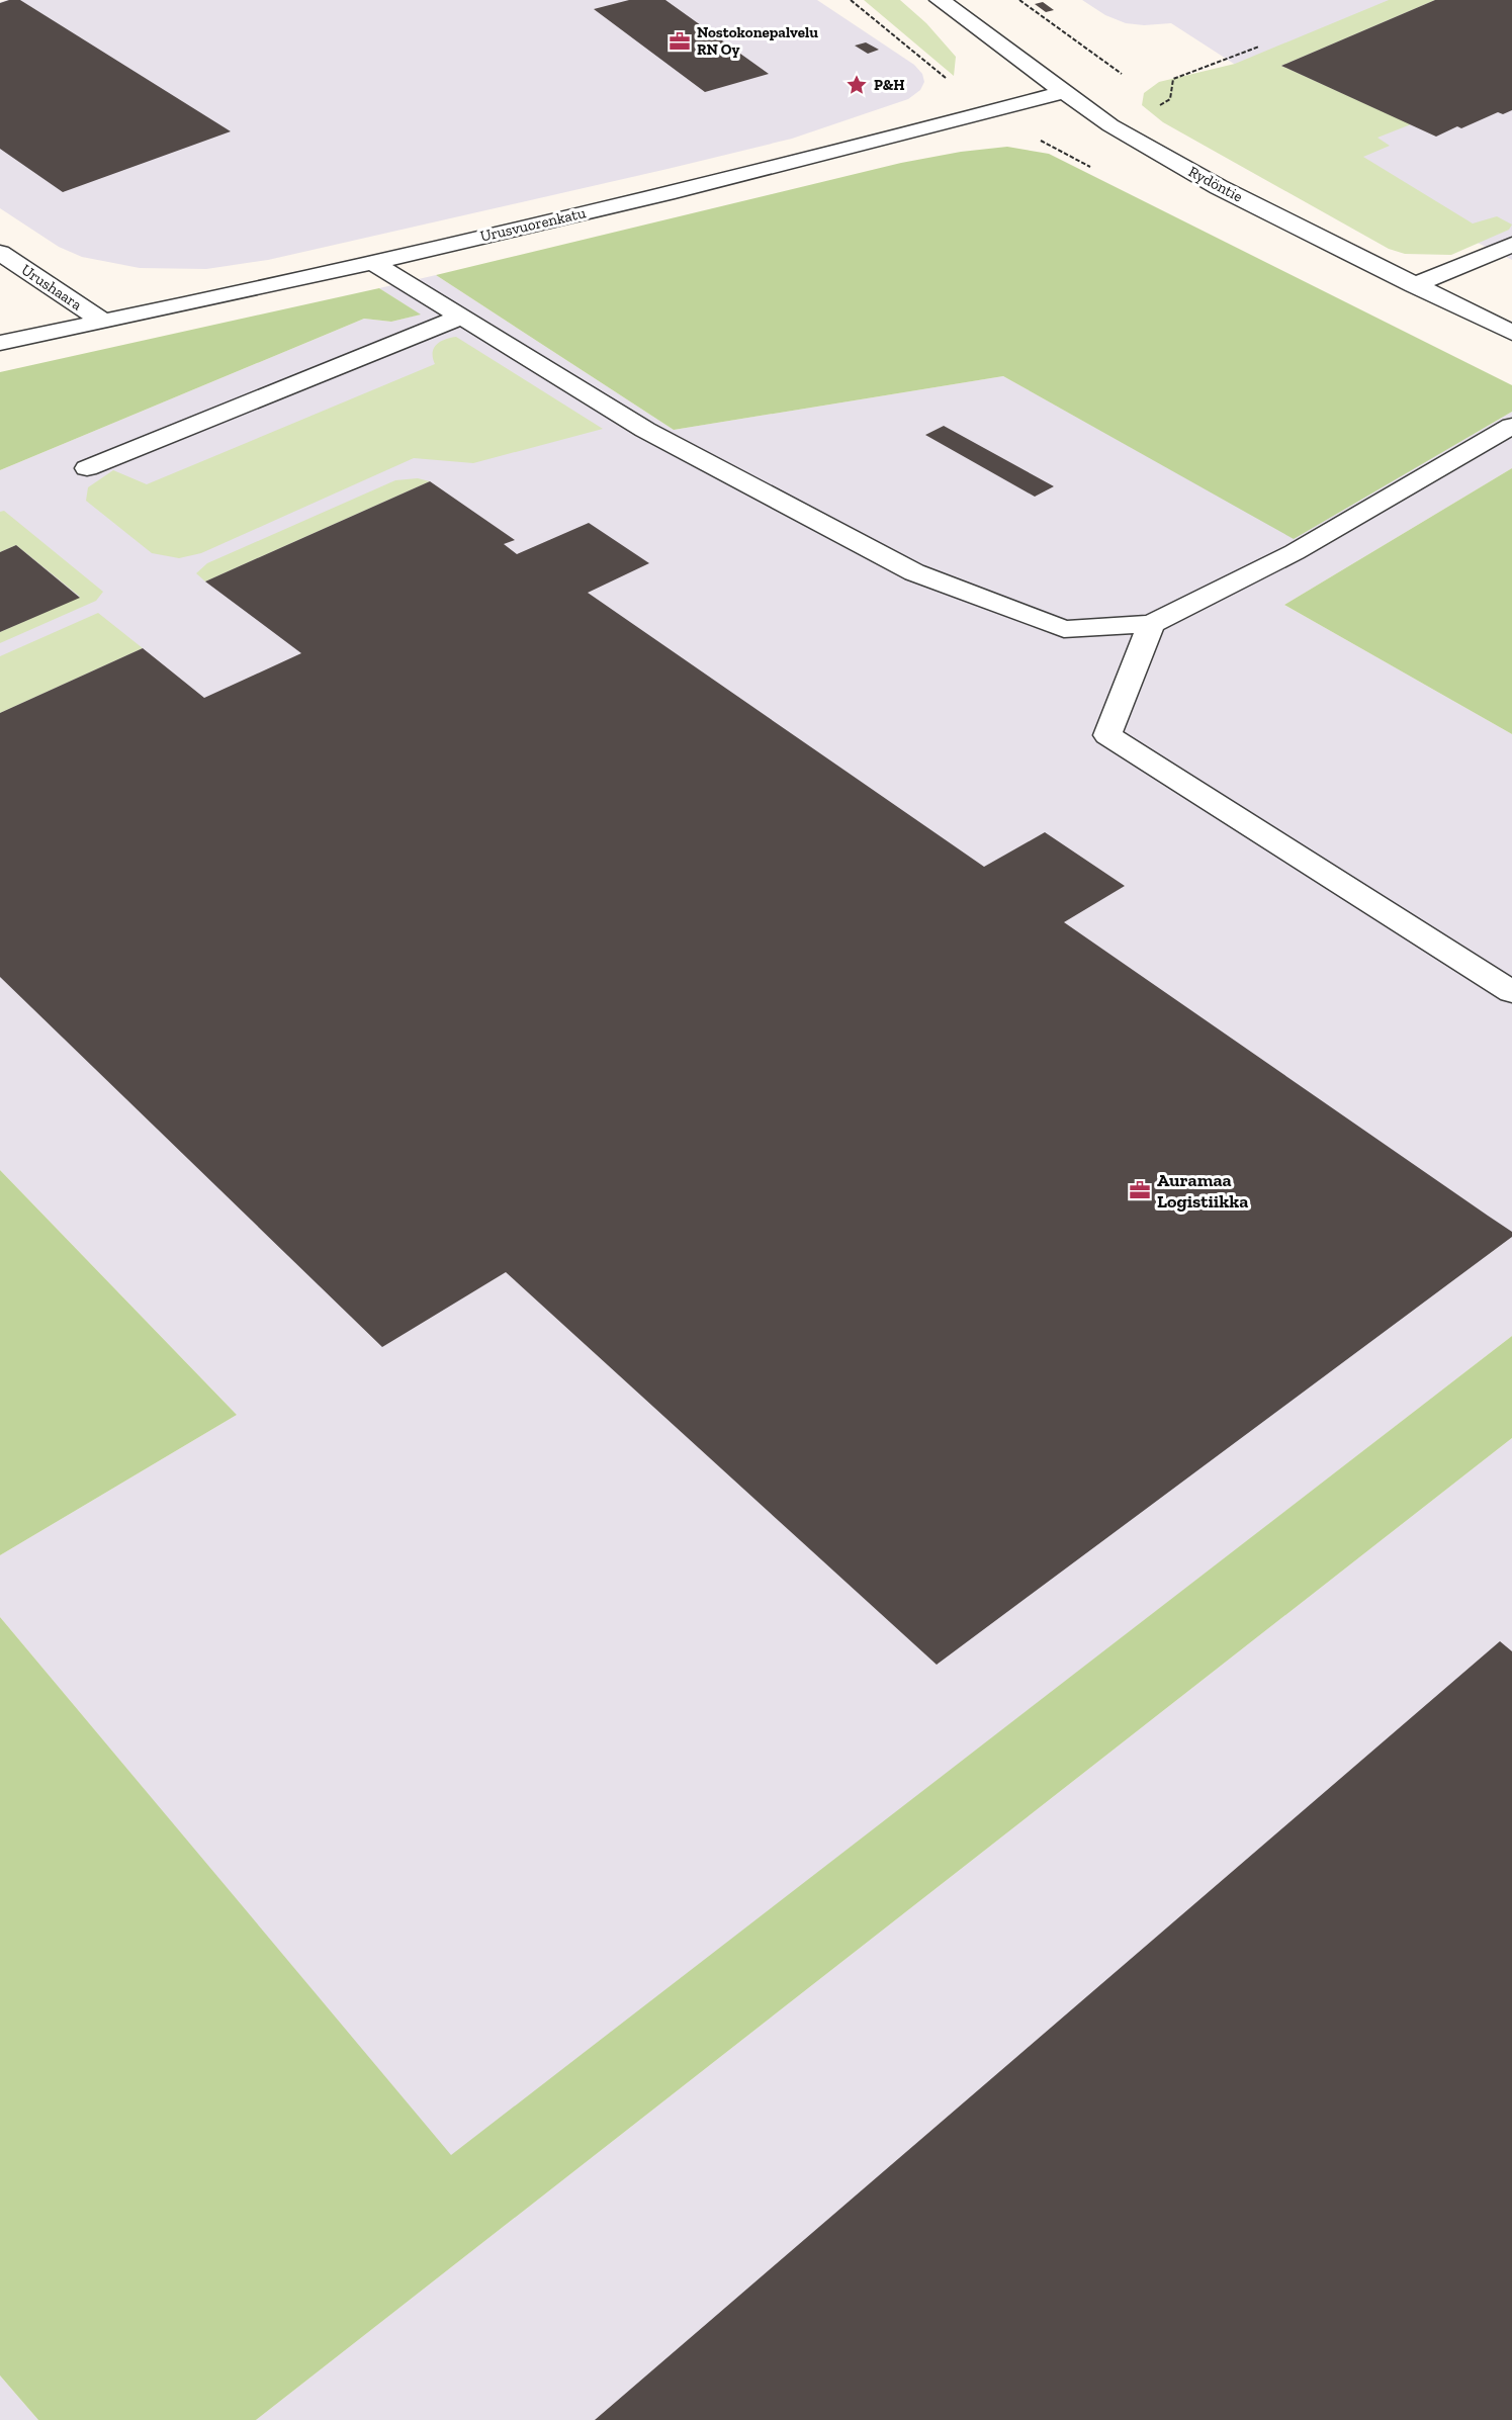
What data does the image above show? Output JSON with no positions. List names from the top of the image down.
{
  "streets": {
    "street": ["Rydöntie", "Urusvuorenkatu", "Urushaara"]
  },
  "crossings": [
    ["Rydöntie", "Urusvuorenkatu"],
    ["Urusvuorenkatu", "Urushaara"]
  ],
  "places": {
    "office": ["Nostokonepalvelu RN Oy", "Auramaa Logistiikka"],
    "place": ["P&H"]
  }
}
